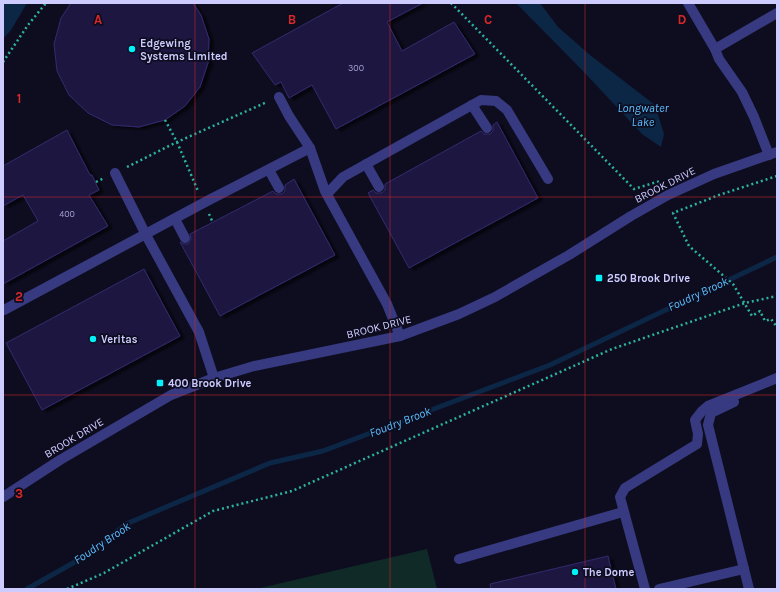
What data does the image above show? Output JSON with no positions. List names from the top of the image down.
{
  "streets": {
    "street": ["BROOK DRIVE"]
  },
  "water": ["Longwater Lake", "Foudry Brook"],
  "places": {
    "other": ["Edgewing Systems Limited", "Veritas", "The Dome"],
    "transit": ["250 Brook Drive", "400 Brook Drive"]
  },
  "house_numbers": ["300", "400"],
  "grid": {
    "columns": [
      "A",
      "B",
      "C",
      "D"
    ],
    "rows": ["1", "2", "3"]
  }
}
